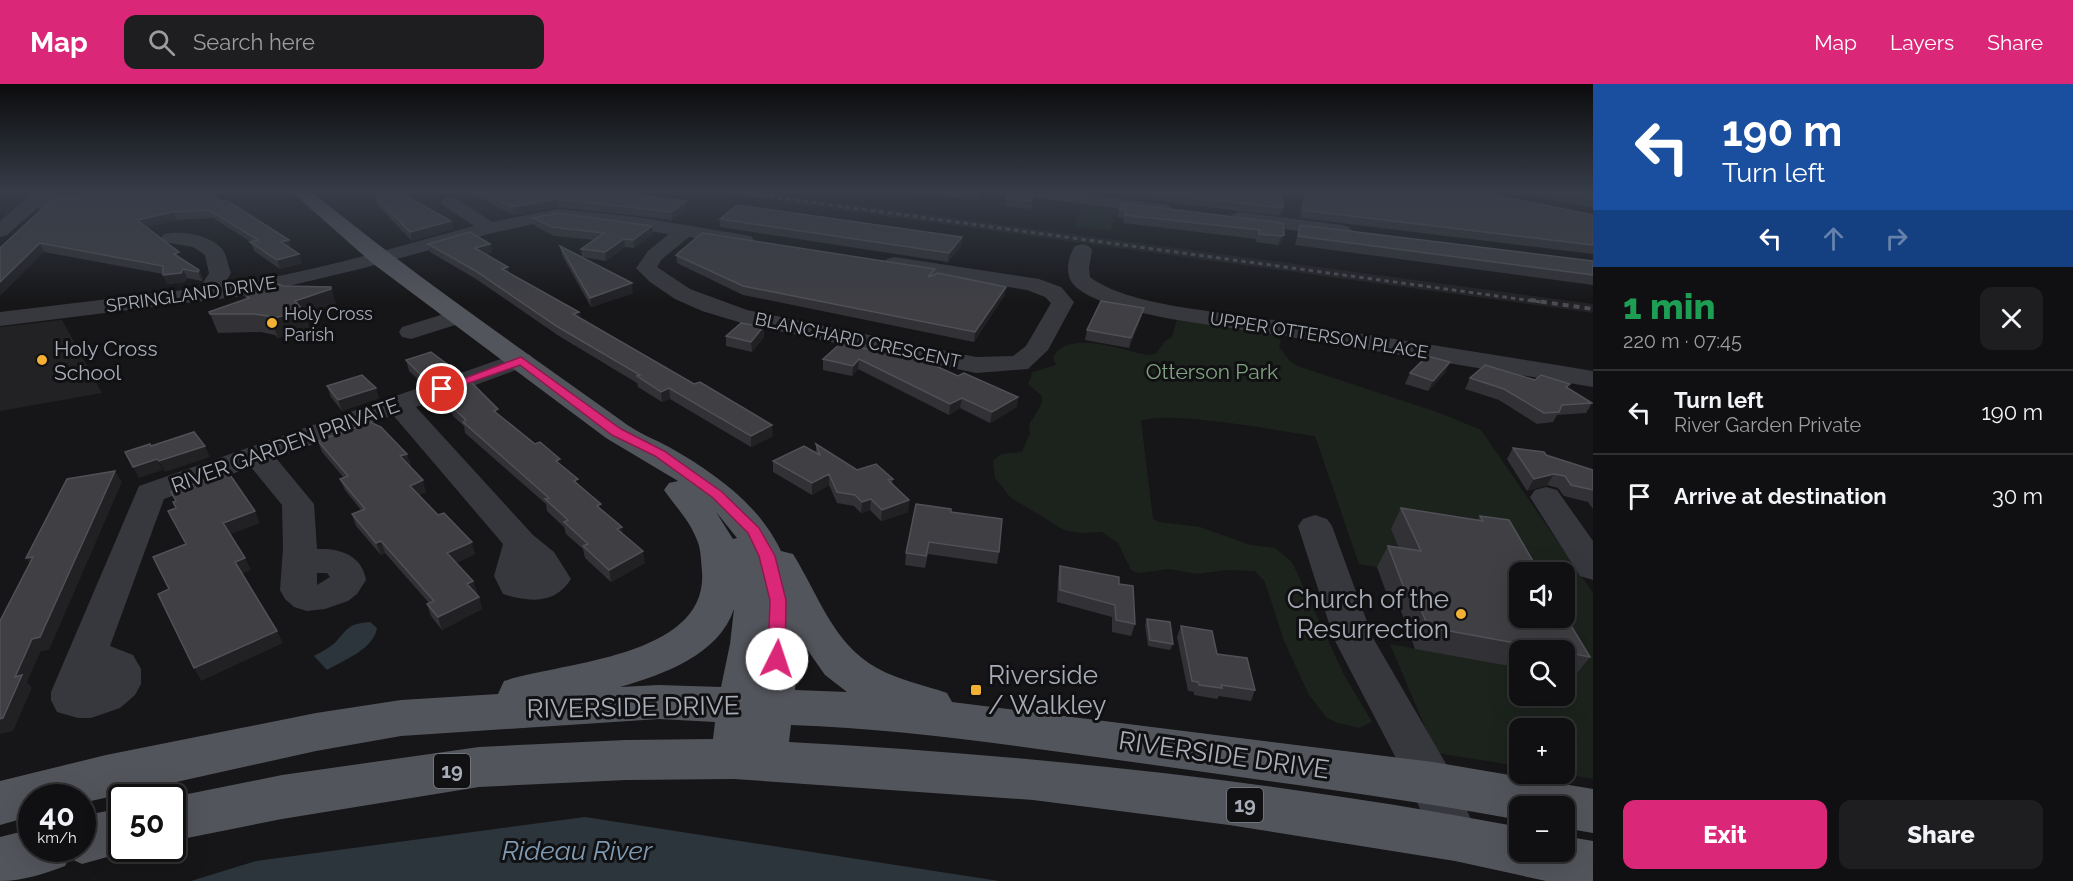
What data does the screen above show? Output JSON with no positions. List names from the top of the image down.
{
  "streets": {
    "main road": ["RIVERSIDE DRIVE", "19"],
    "street": [
      "SPRINGLAND DRIVE",
      "UPPER OTTERSON PLACE",
      "BLANCHARD CRESCENT",
      "RIVER GARDEN PRIVATE"
    ]
  },
  "crossings": [
    ["SPRINGLAND DRIVE", "BLANCHARD CRESCENT"]
  ],
  "water": ["Rideau River"],
  "parks": ["Otterson Park"],
  "places": {
    "other": ["Holy Cross Parish", "Holy Cross School", "Church of the Resurrection"],
    "transit": ["Riverside / Walkley"]
  },
  "page": {
    "header": "Map",
    "search": "Search here",
    "nav": ["Map", "Layers", "Share"],
    "turn": ["190 m", "Turn left"],
    "heading": ["1 min", "220 m · 07:45"],
    "list": [
      {
        "name": "Turn left",
        "note": "River Garden Private",
        "value": "190 m"
      },
      {
        "name": "Arrive at destination",
        "value": "30 m"
      }
    ],
    "map_buttons": ["+", "−"],
    "speed": "40 km/h",
    "limit": "50",
    "buttons": ["Exit", "Share"]
  }
}
